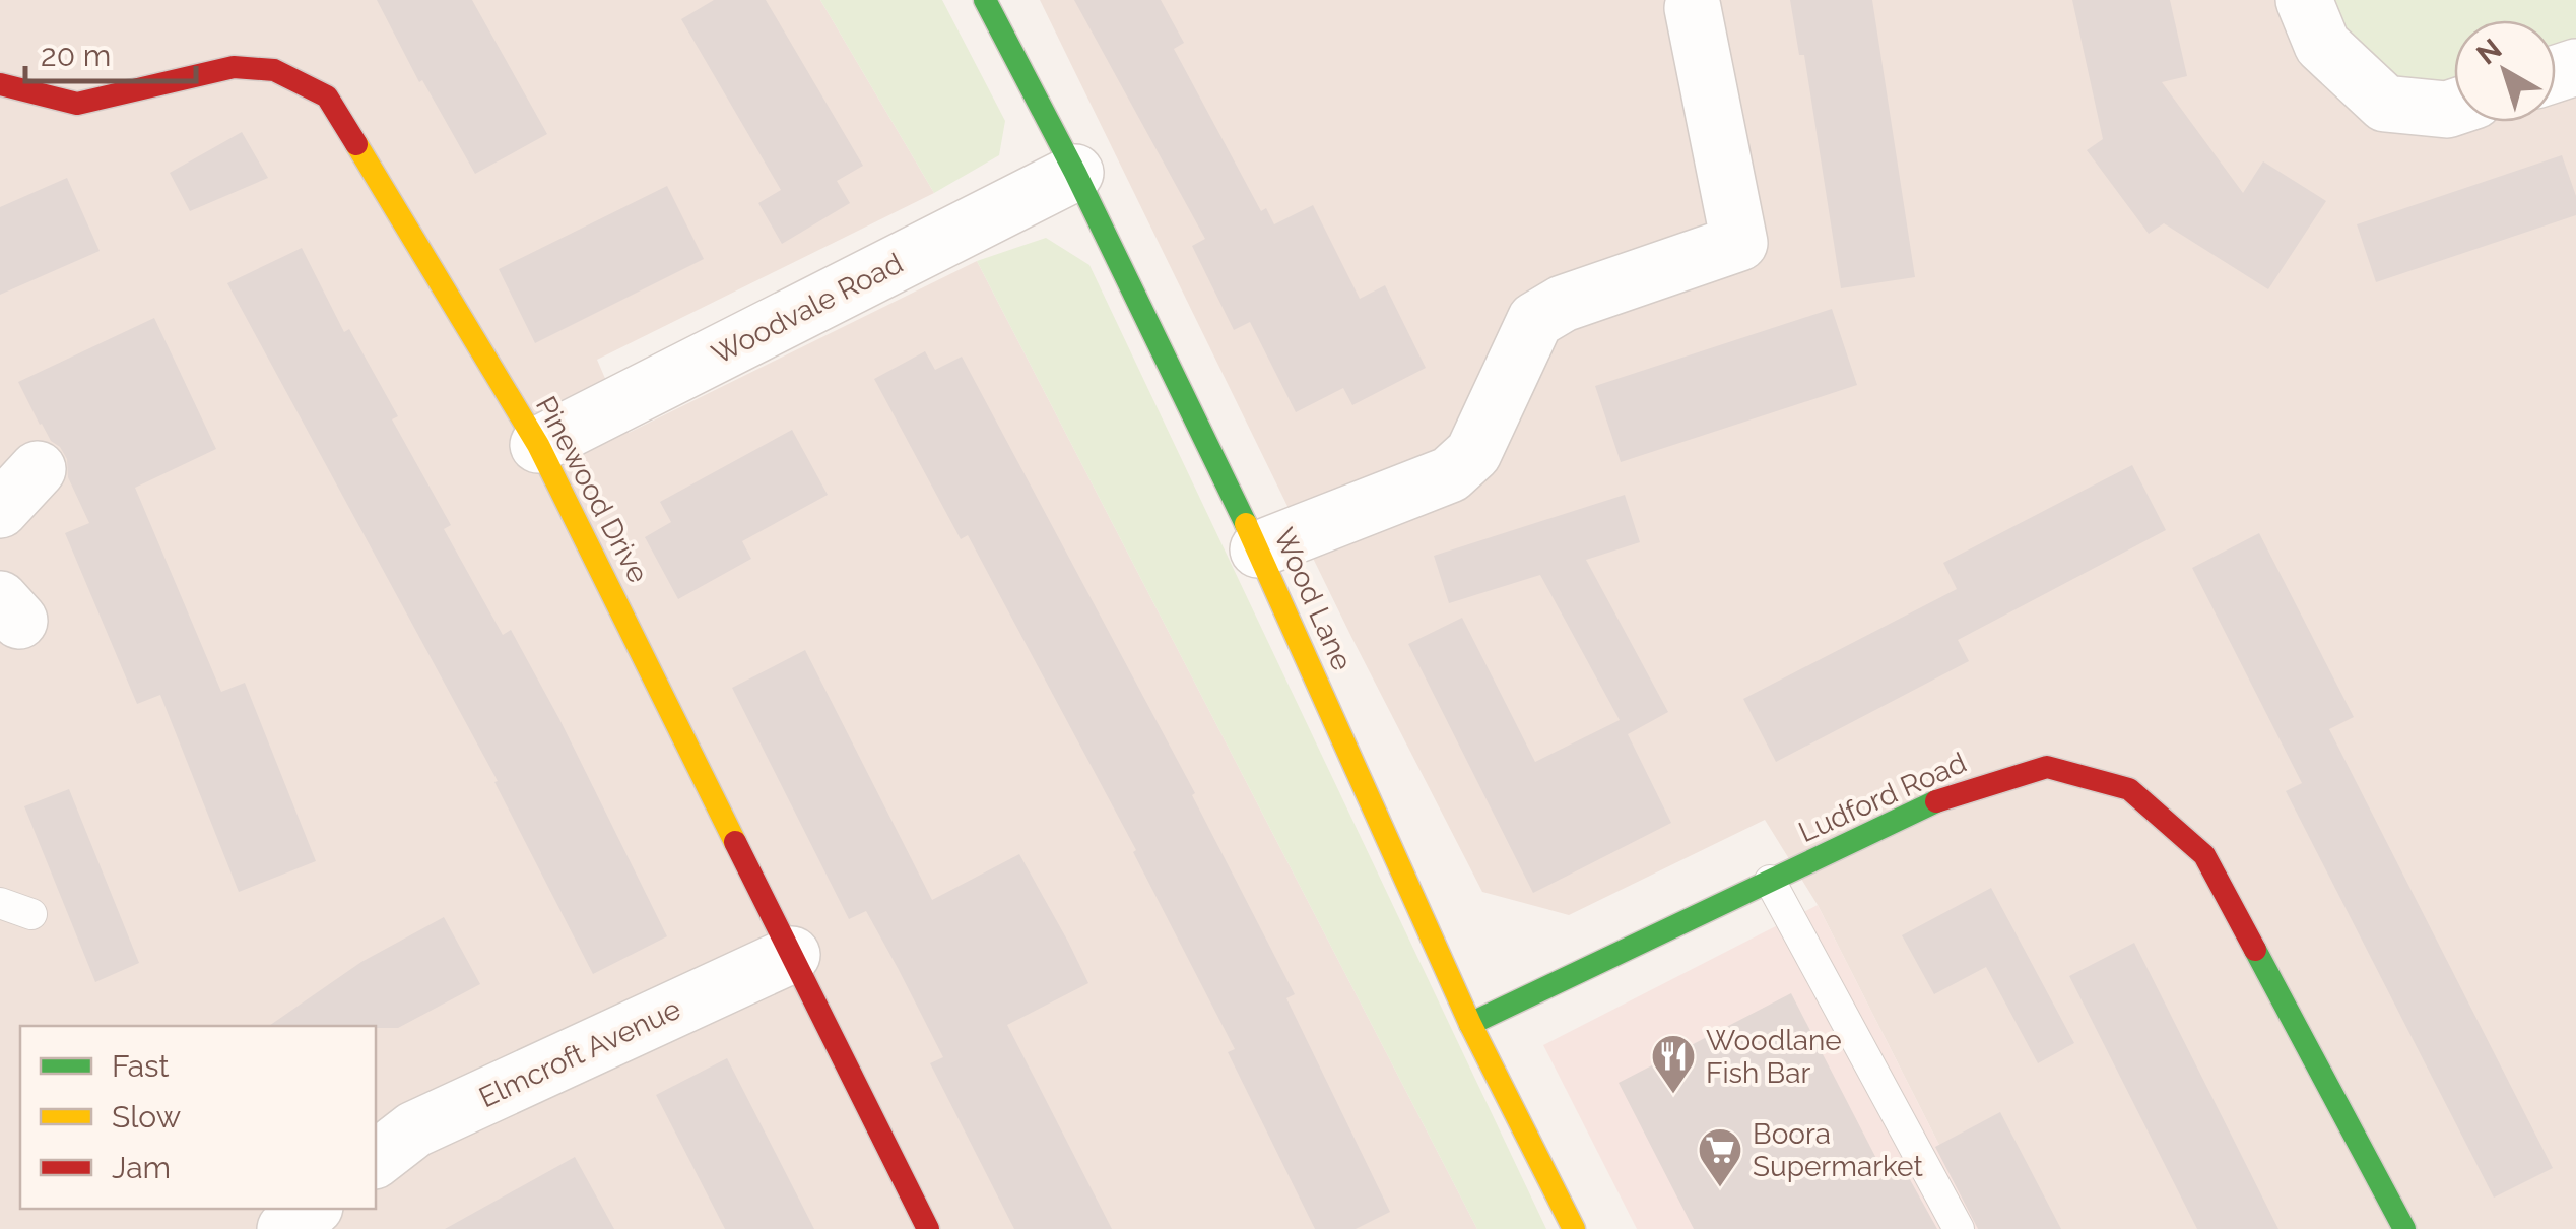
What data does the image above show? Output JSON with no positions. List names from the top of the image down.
{
  "streets": {
    "street": [
      "Woodvale Road",
      "Pinewood Drive",
      "Wood Lane",
      "Ludford Road",
      "Elmcroft Avenue"
    ]
  },
  "crossings": [
    ["Woodvale Road", "Pinewood Drive"],
    ["Woodvale Road", "Wood Lane"],
    ["Pinewood Drive", "Elmcroft Avenue"],
    ["Wood Lane", "Ludford Road"]
  ],
  "places": {
    "restaurant": ["Woodlane Fish Bar"],
    "supermarket": ["Boora Supermarket"]
  },
  "legend": ["Fast", "Slow", "Jam"],
  "scale_bar": "20 m",
  "north": "top left"
}
